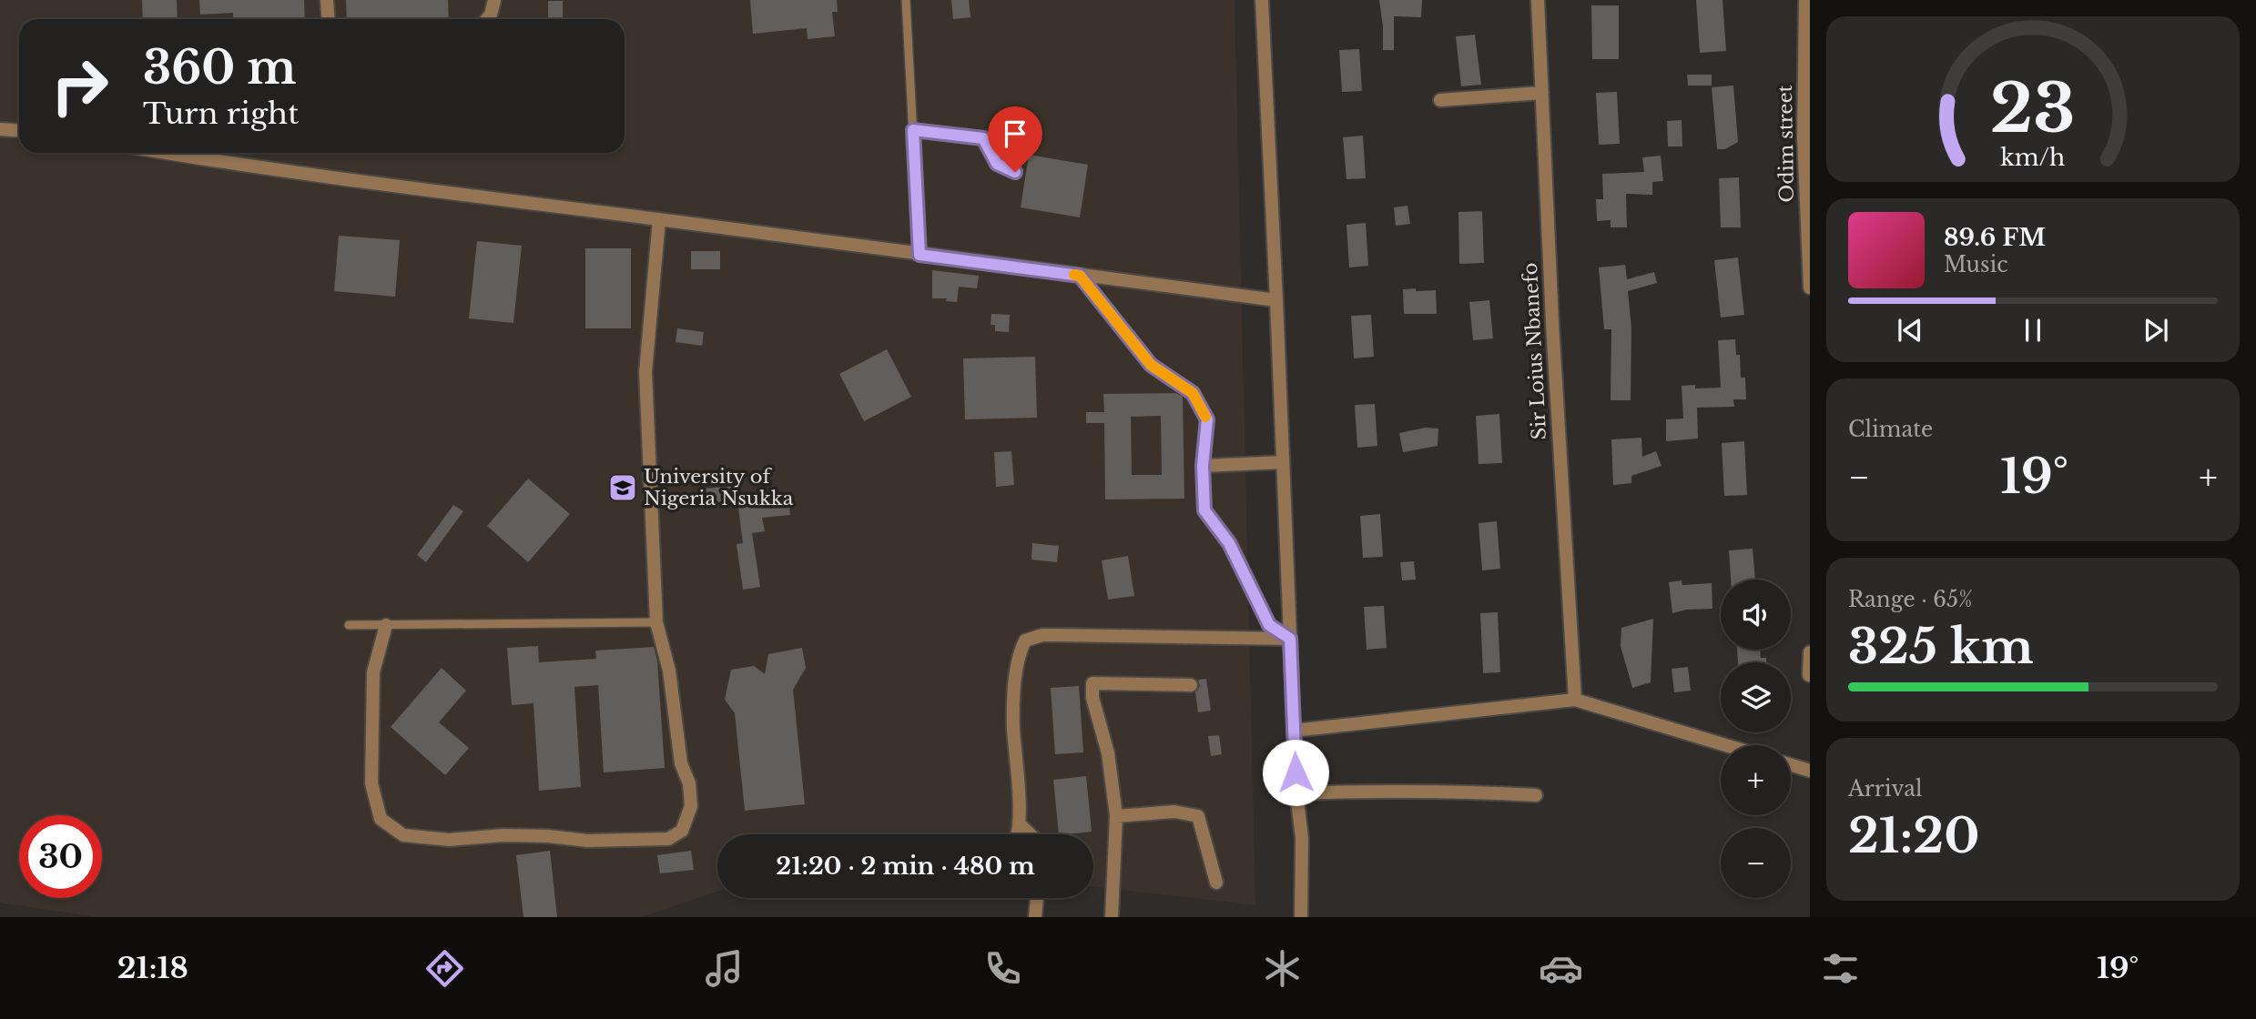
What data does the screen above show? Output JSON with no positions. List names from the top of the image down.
{
  "streets": {
    "street": ["Odim street", "Sir Loius Nbanefo"]
  },
  "places": {
    "school or university": ["University of Nigeria Nsukka"]
  },
  "page": {
    "turn": ["360 m", "Turn right"],
    "song": ["89.6 FM", "Music"],
    "tile": [
      "Climate",
      ["Range · 65%", "325 km"],
      ["Arrival", "21:20"]
    ],
    "heat": ["−", "19°", "+"],
    "map_buttons": ["+", "−"],
    "limit": "30",
    "trip": "21:20 · 2 min · 480 m",
    "tabs": ["21:18", "19°"],
    "gauge": ["23", "km/h"]
  }
}
